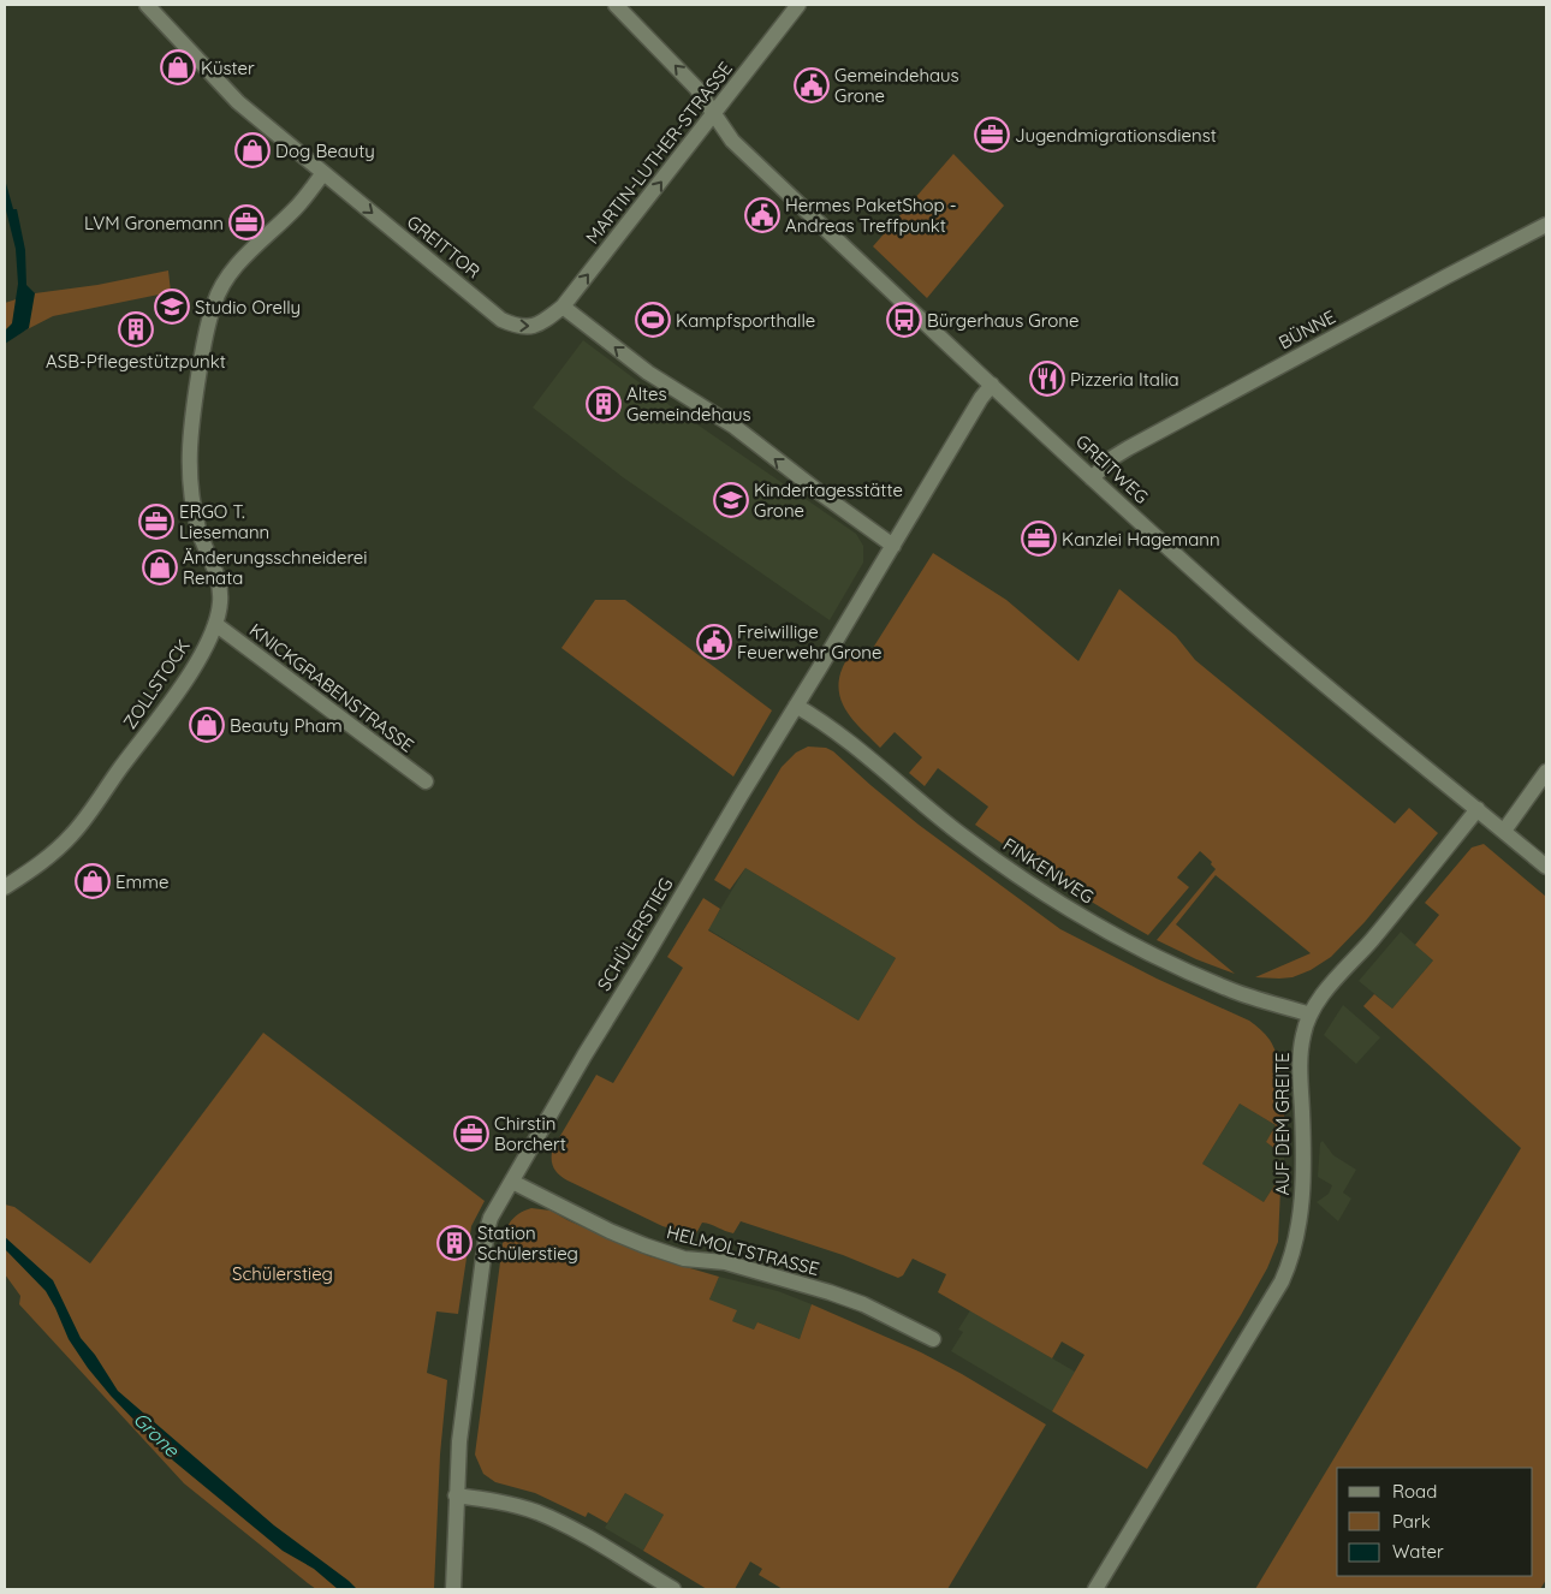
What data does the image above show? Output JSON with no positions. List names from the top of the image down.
{
  "streets": {
    "street": [
      "MARTIN-LUTHER-STRASSE",
      "GREITTOR",
      "BÜNNE",
      "GREITWEG",
      "ZOLLSTOCK",
      "KNICKGRABENSTRASSE",
      "FINKENWEG",
      "SCHÜLERSTIEG",
      "AUF DEM GREITE",
      "HELMOLTSTRASSE"
    ]
  },
  "crossings": [
    ["MARTIN-LUTHER-STRASSE", "GREITTOR"],
    ["MARTIN-LUTHER-STRASSE", "GREITWEG"],
    ["GREITTOR", "ZOLLSTOCK"],
    ["BÜNNE", "GREITWEG"],
    ["GREITWEG", "SCHÜLERSTIEG"],
    ["GREITWEG", "AUF DEM GREITE"],
    ["ZOLLSTOCK", "KNICKGRABENSTRASSE"],
    ["FINKENWEG", "SCHÜLERSTIEG"],
    ["FINKENWEG", "AUF DEM GREITE"],
    ["SCHÜLERSTIEG", "HELMOLTSTRASSE"]
  ],
  "one_way": ["MARTIN-LUTHER-STRASSE", "GREITTOR"],
  "water": ["Grone"],
  "parks": ["Schülerstieg"],
  "places": {
    "shop": [
      "Küster",
      "Dog Beauty",
      "Änderungsschneiderei Renata",
      "Beauty Pham",
      "Emme"
    ],
    "public building": ["Gemeindehaus Grone", "Hermes PaketShop - Andreas Treffpunkt", "Freiwillige Feuerwehr Grone"],
    "office": [
      "Jugendmigrationsdienst",
      "LVM Gronemann",
      "ERGO T. Liesemann",
      "Kanzlei Hagemann",
      "Chirstin Borchert"
    ],
    "school or university": ["Studio Orelly", "Kindertagesstätte Grone"],
    "sports": ["Kampfsporthalle"],
    "bus stop": ["Bürgerhaus Grone"],
    "building": ["ASB-Pflegestützpunkt", "Altes Gemeindehaus", "Station Schülerstieg"],
    "restaurant": ["Pizzeria Italia"]
  },
  "legend": ["Road", "Park", "Water"]
}
